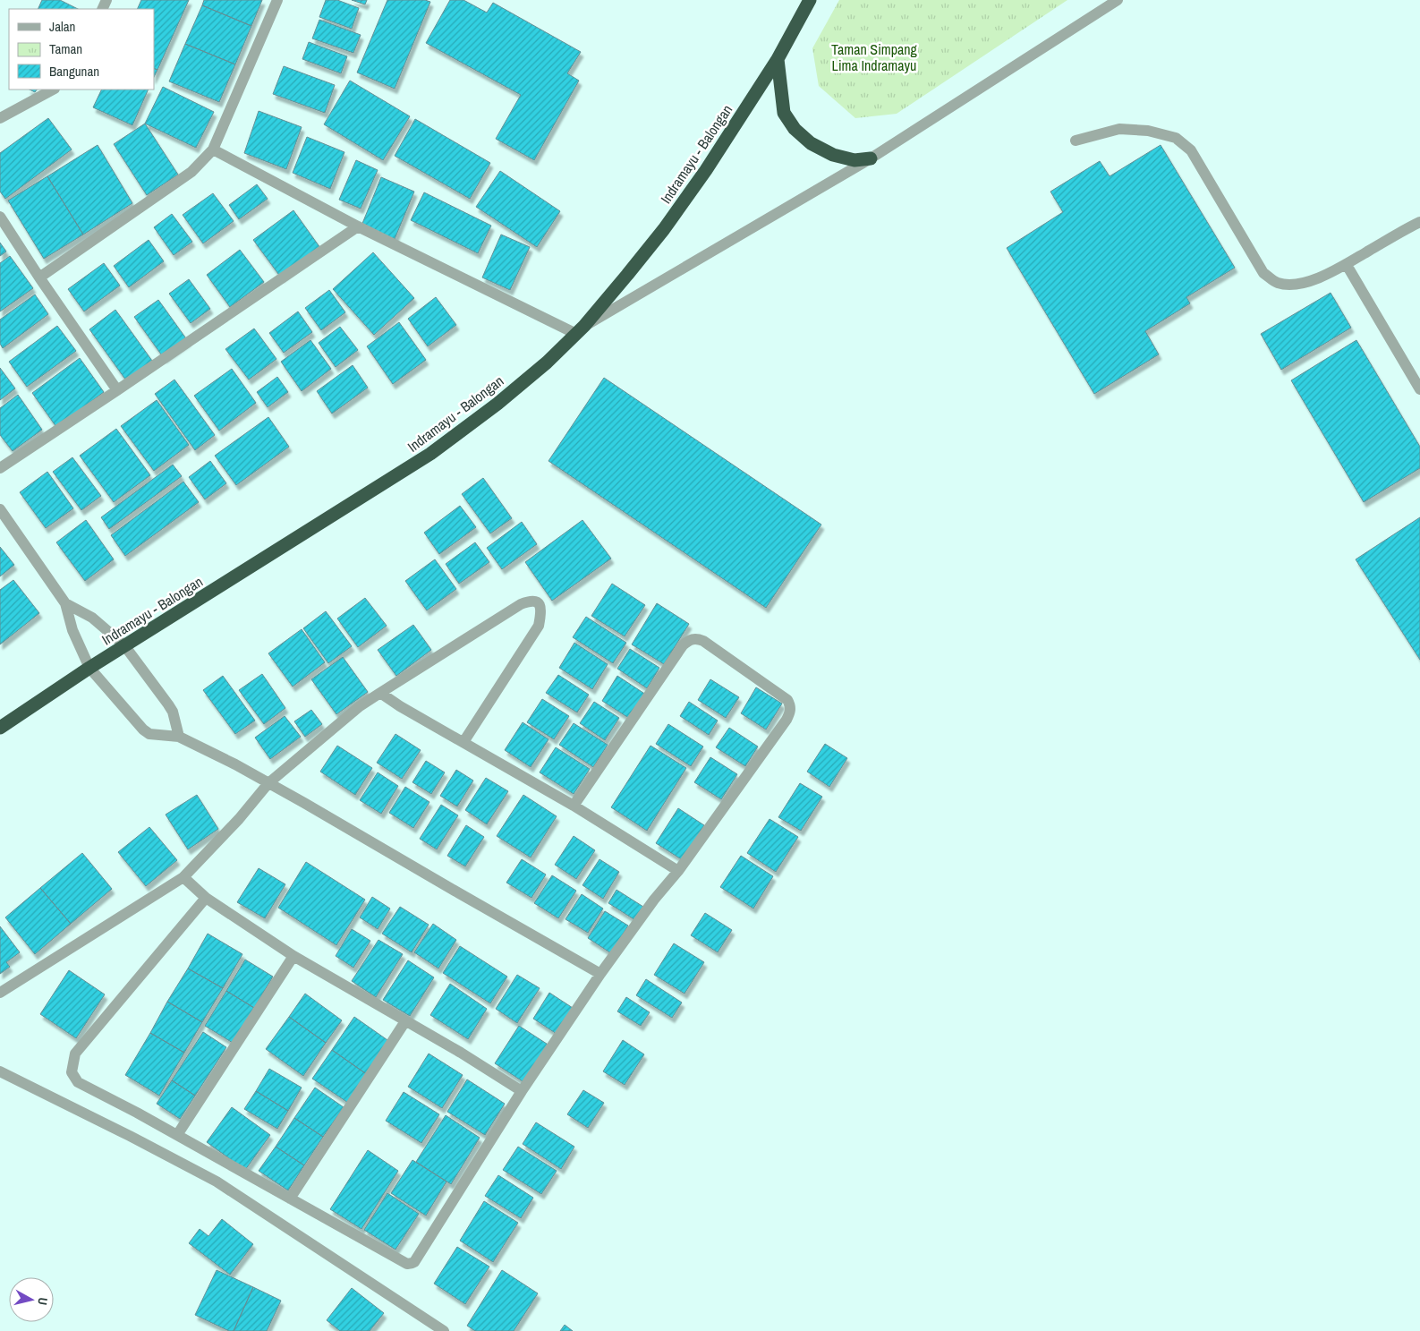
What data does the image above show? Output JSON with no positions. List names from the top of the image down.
{
  "streets": {
    "highway": ["Indramayu - Balongan"]
  },
  "parks": ["Taman Simpang Lima Indramayu"],
  "legend": ["Jalan", "Taman", "Bangunan"],
  "north": "right"
}
